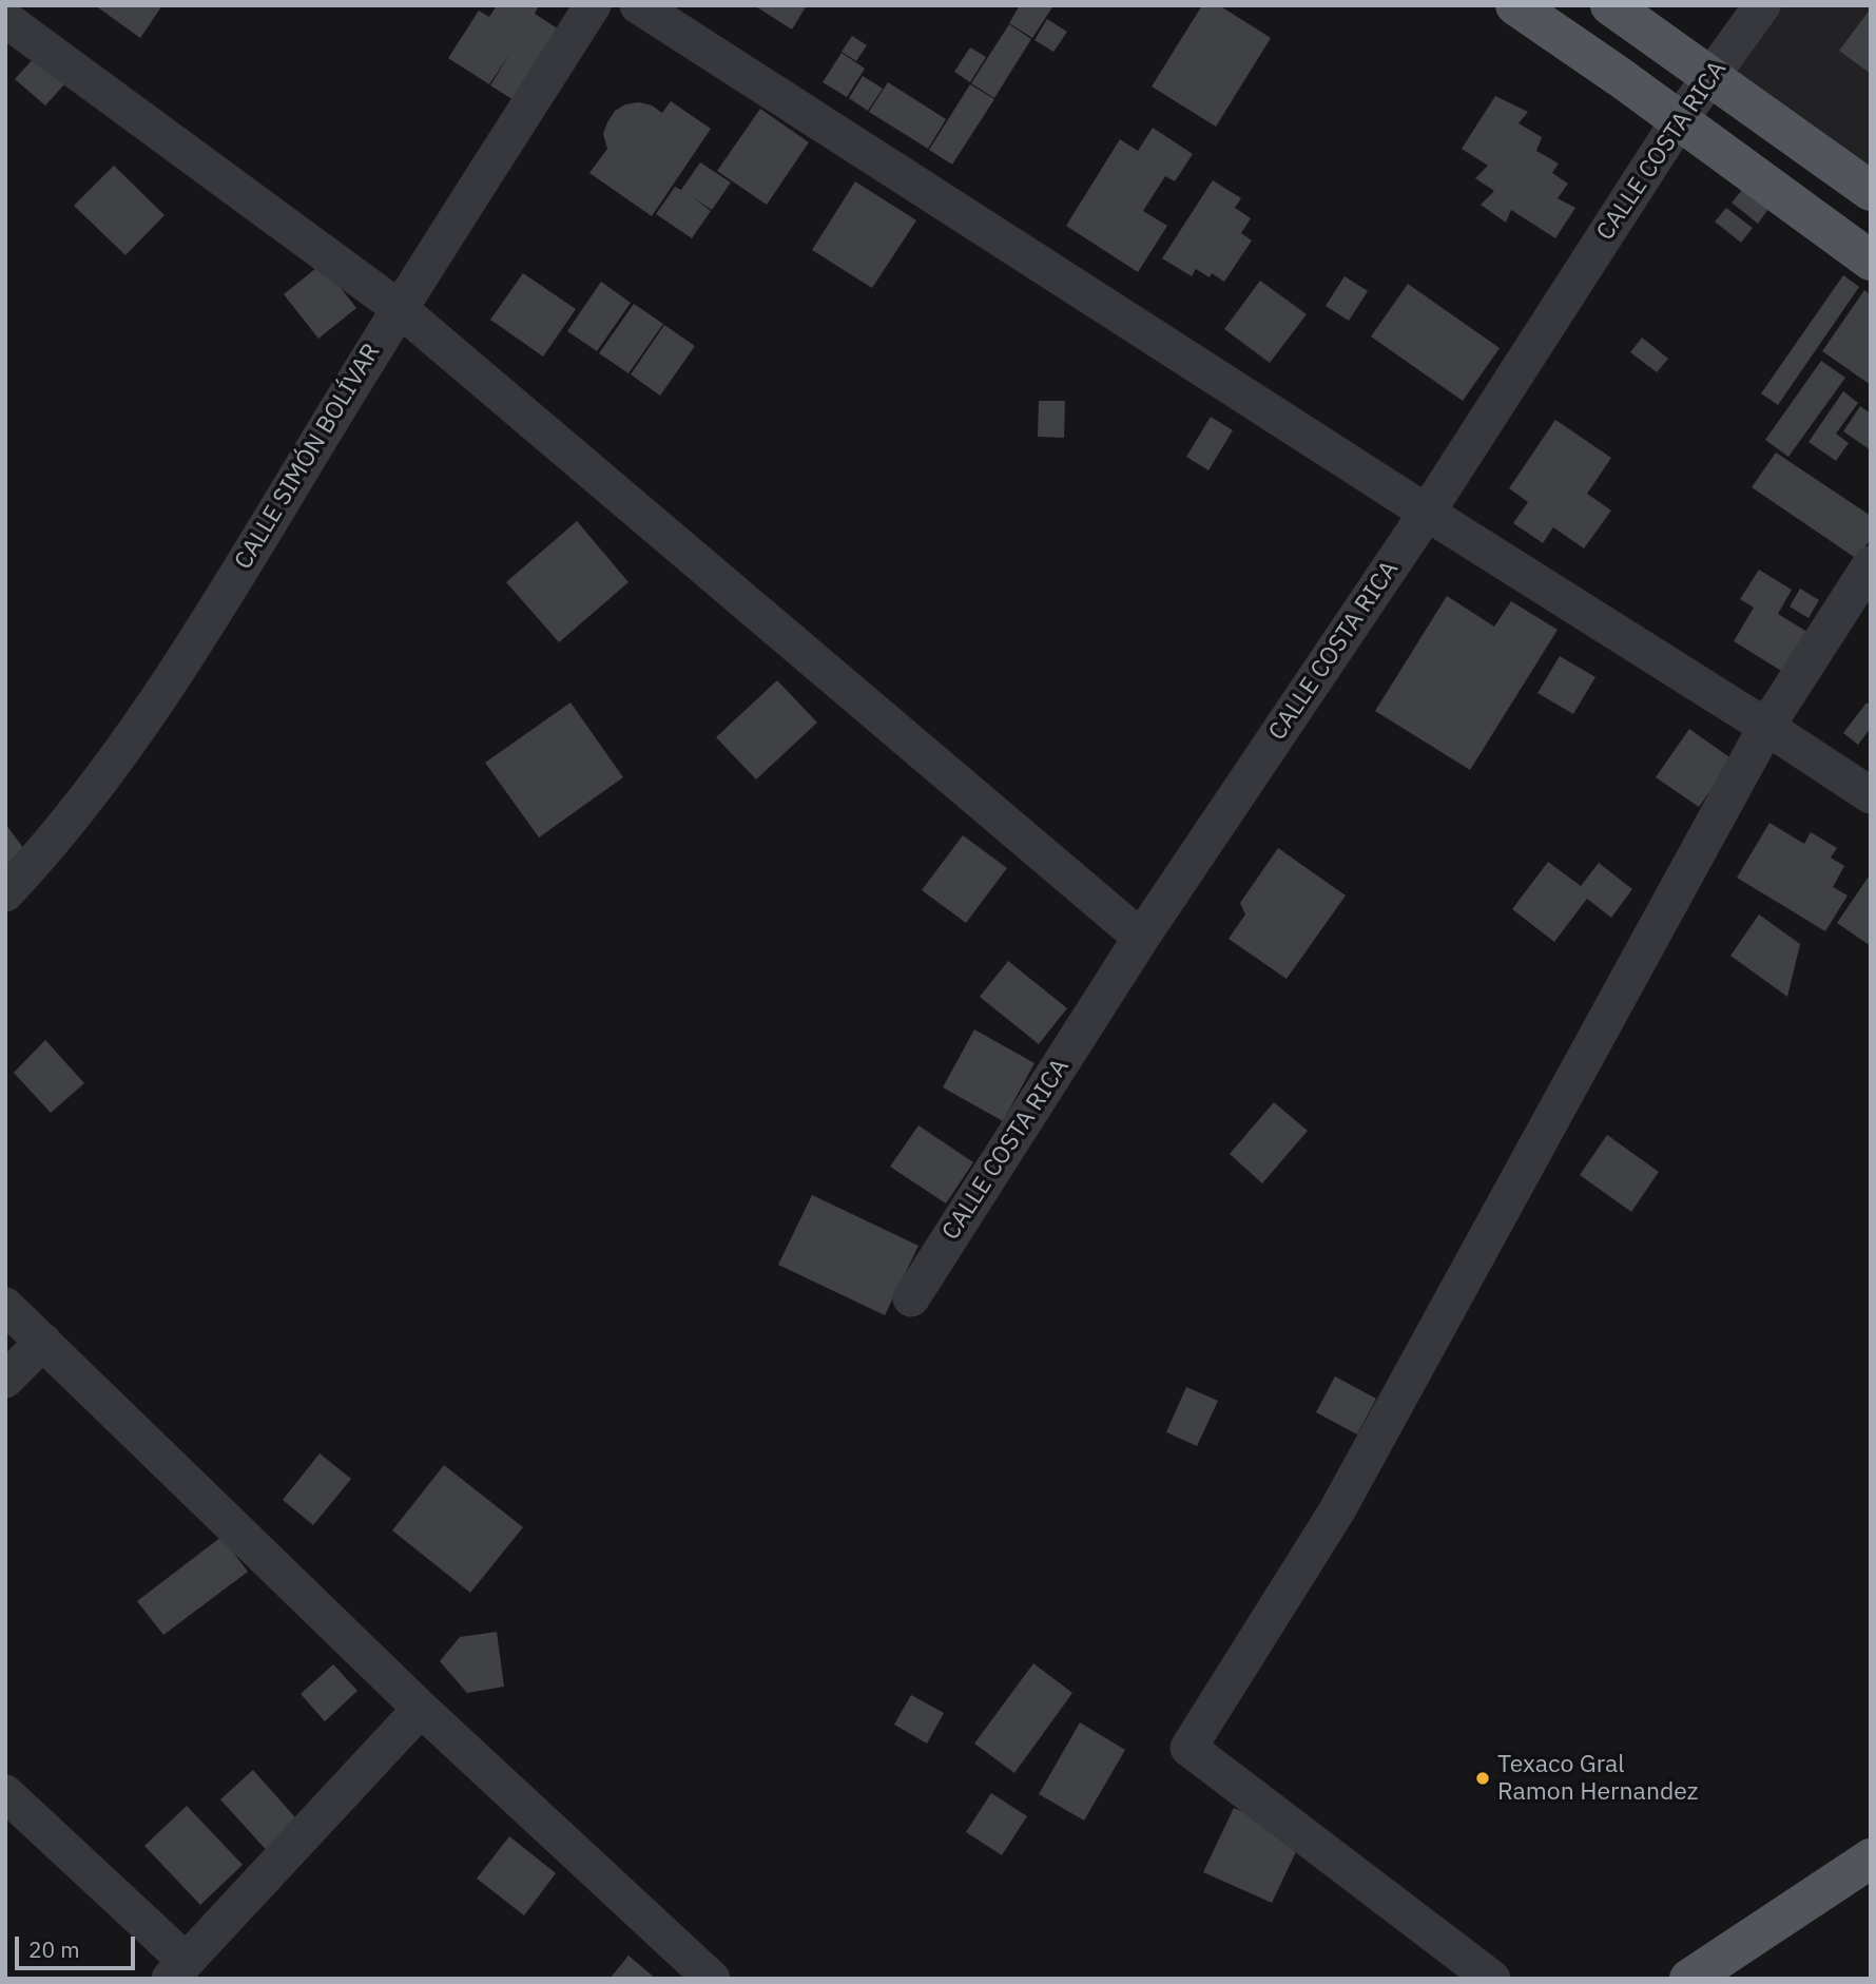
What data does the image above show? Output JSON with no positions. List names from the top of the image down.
{
  "streets": {
    "street": ["CALLE COSTA RICA", "CALLE SIMÓN BOLÍVAR"]
  },
  "places": ["Texaco Gral Ramon Hernandez"],
  "scale_bar": "20 m"
}
